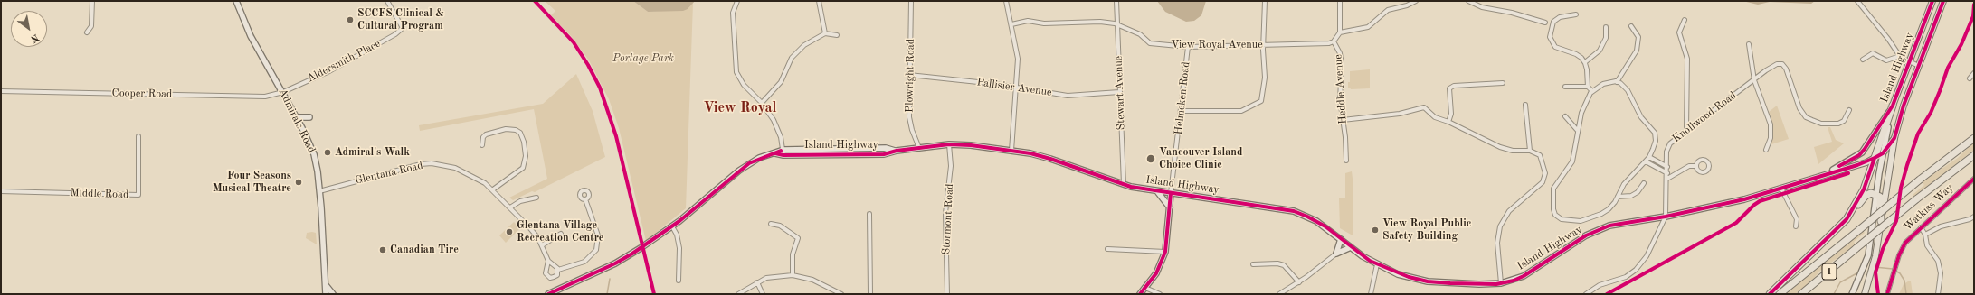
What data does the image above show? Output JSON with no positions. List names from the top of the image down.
{
  "streets": {
    "highway": ["1"],
    "main road": ["Island Highway", "Helmcken Road", "Admirals Road"],
    "street": [
      "View Royal Avenue",
      "Aldersmith Place",
      "Plowright Road",
      "Pallisier Avenue",
      "Heddle Avenue",
      "Stewart Avenue",
      "Cooper Road",
      "Knollwood Road",
      "Glentana Road",
      "Middle Road",
      "Watkiss Way",
      "Stormont Road"
    ]
  },
  "crossings": [
    ["View Royal Avenue", "Heddle Avenue"],
    ["View Royal Avenue", "Stewart Avenue"],
    ["View Royal Avenue", "Helmcken Road"],
    ["Aldersmith Place", "Cooper Road"],
    ["Aldersmith Place", "Admirals Road"],
    ["Island Highway", "Plowright Road"],
    ["Island Highway", "Stewart Avenue"],
    ["Island Highway", "Helmcken Road"],
    ["Island Highway", "Knollwood Road"],
    ["Island Highway", "Stormont Road"],
    ["Plowright Road", "Pallisier Avenue"],
    ["Pallisier Avenue", "Stewart Avenue"],
    ["Cooper Road", "Admirals Road"],
    ["Admirals Road", "Glentana Road"]
  ],
  "districts": ["View Royal"],
  "parks": ["Portage Park"],
  "places": [
    "SCCFS Clinical & Cultural Program",
    "Admiral's Walk",
    "Vancouver Island Choice Clinic",
    "Four Seasons Musical Theatre",
    "View Royal Public Safety Building",
    "Glentana Village Recreation Centre",
    "Canadian Tire"
  ],
  "north": "bottom right"
}
